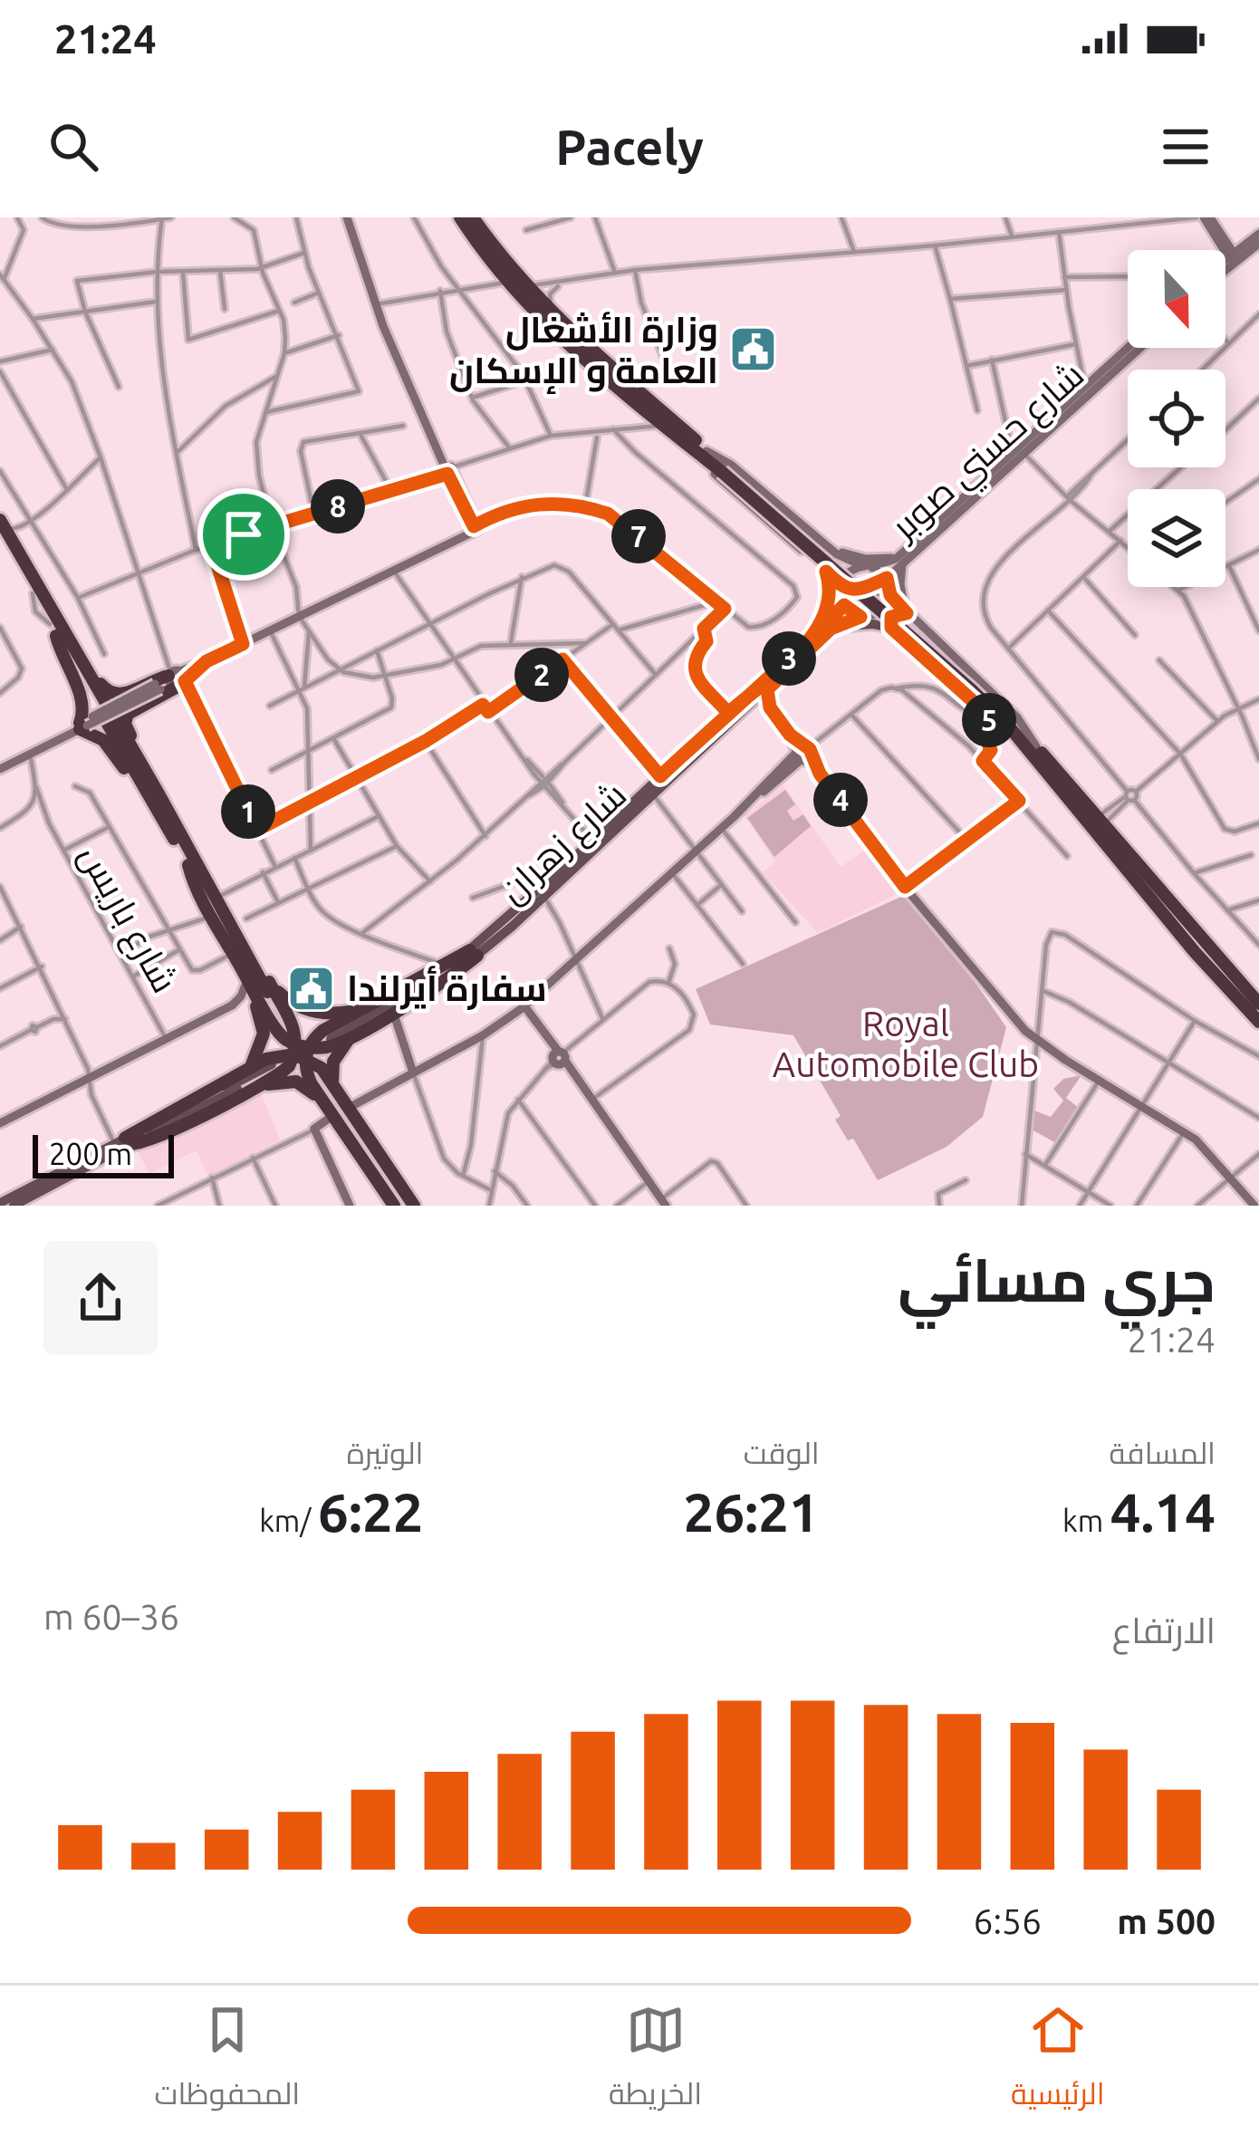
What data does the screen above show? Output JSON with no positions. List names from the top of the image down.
{
  "streets": {
    "main road": ["شارع زهران"],
    "street": ["شارع حسني صوبر", "شارع باريس"]
  },
  "parks": ["Royal Automobile Club"],
  "places": {
    "public building": ["وزارة الأشغال العامة و الإسكان", "سفارة أيرلندا"]
  },
  "scale_bar": "200 m",
  "north": "bottom",
  "page": {
    "status": "21:24",
    "header": "Pacely",
    "pins": [
      "8",
      "7",
      "3",
      "2",
      "5",
      "4",
      "1"
    ],
    "scale": "200 m",
    "heading": ["جري مسائي", "21:24"],
    "stats": [
      ["المسافة", "4.14 km"],
      ["الوقت", "26:21"],
      ["الوتيرة", "6:22 /km"]
    ],
    "chart": ["الارتفاع", "36–60 m"],
    "list": [
      {
        "name": "500 m",
        "note": "6:56"
      }
    ],
    "tabs": ["الرئيسية", "الخريطة", "المحفوظات"]
  }
}
